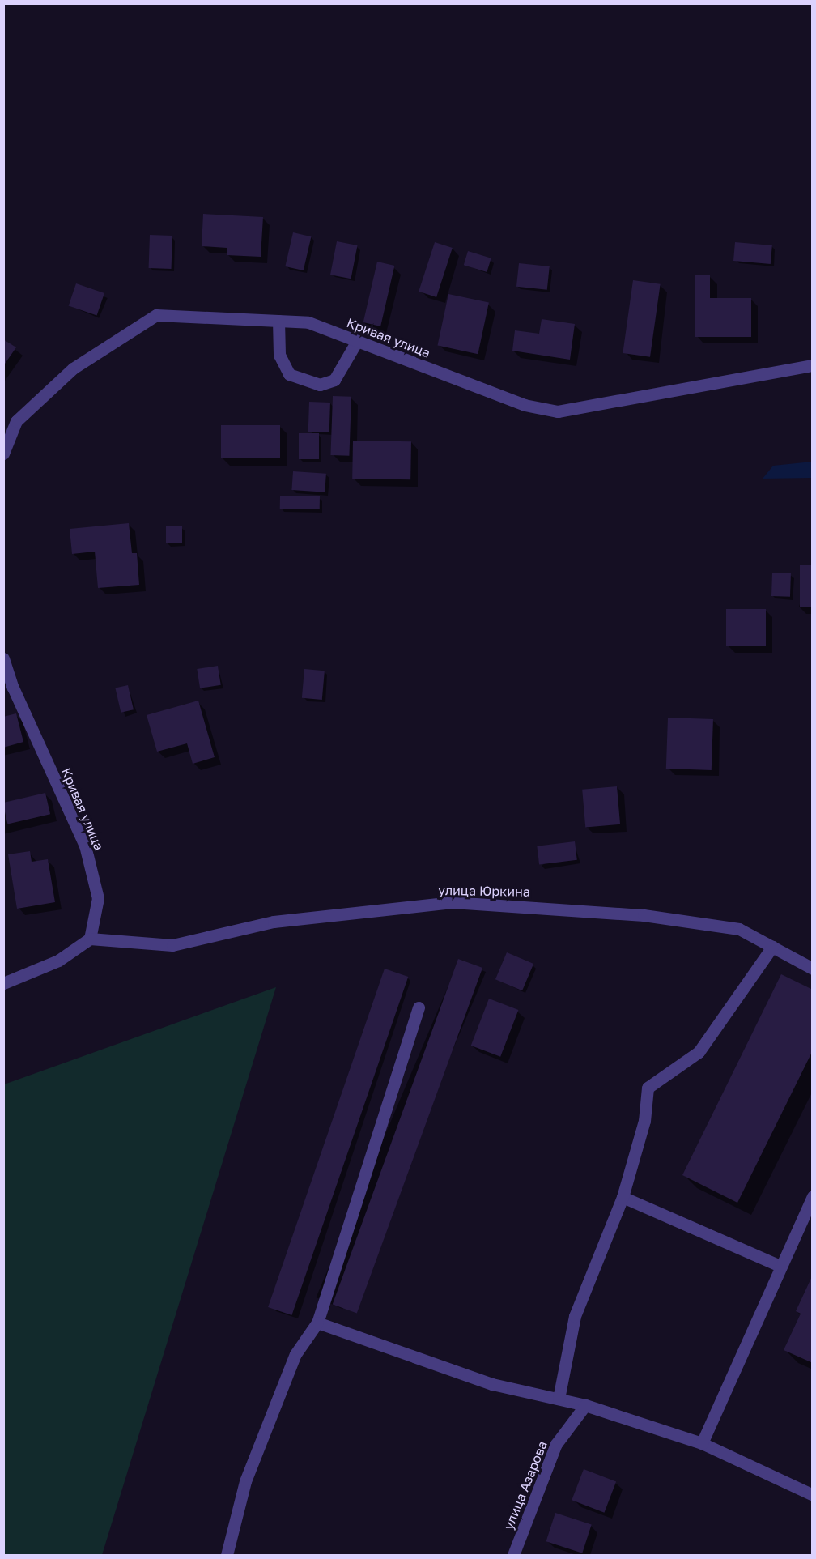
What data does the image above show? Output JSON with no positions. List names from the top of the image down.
{
  "streets": {
    "street": ["Кривая улица", "улица Юркина", "улица Азарова"]
  },
  "crossings": [
    ["Кривая улица", "улица Юркина"]
  ]
}
